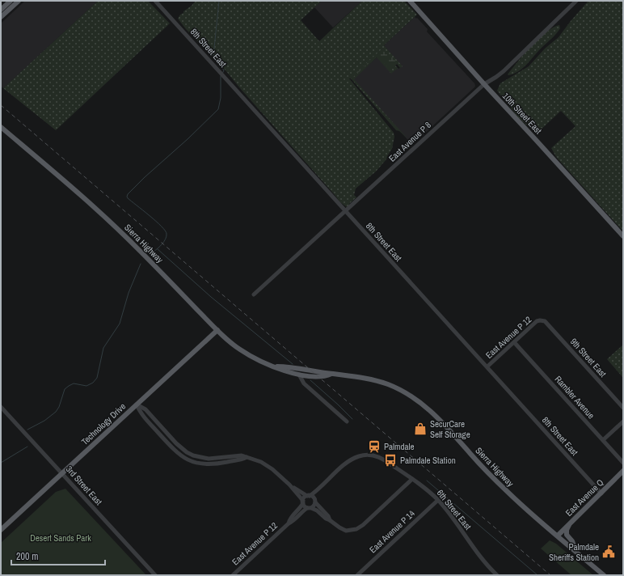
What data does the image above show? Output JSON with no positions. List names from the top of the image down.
{
  "streets": {
    "main road": [
      "10th Street East",
      "Sierra Highway",
      "Technology Drive",
      "East Avenue Q"
    ],
    "street": [
      "8th Street East",
      "East Avenue P 8",
      "East Avenue P 12",
      "9th Street East",
      "Rambler Avenue",
      "3rd Street East",
      "6th Street East",
      "East Avenue P 14"
    ]
  },
  "crossings": [
    ["8th Street East", "East Avenue P 8"],
    ["8th Street East", "East Avenue P 12"],
    ["8th Street East", "East Avenue Q"],
    ["10th Street East", "East Avenue P 8"],
    ["Sierra Highway", "Technology Drive"],
    ["Sierra Highway", "East Avenue Q"],
    ["East Avenue P 12", "9th Street East"],
    ["East Avenue P 12", "Rambler Avenue"],
    ["East Avenue P 12", "6th Street East"],
    ["Technology Drive", "3rd Street East"],
    ["6th Street East", "East Avenue P 14"]
  ],
  "parks": ["Desert Sands Park"],
  "places": {
    "shop": ["SecurCare Self Storage"],
    "station": ["Palmdale"],
    "bus stop": ["Palmdale Station"],
    "public building": ["Palmdale Sheriffs Station"]
  },
  "scale_bar": "200 m"
}
